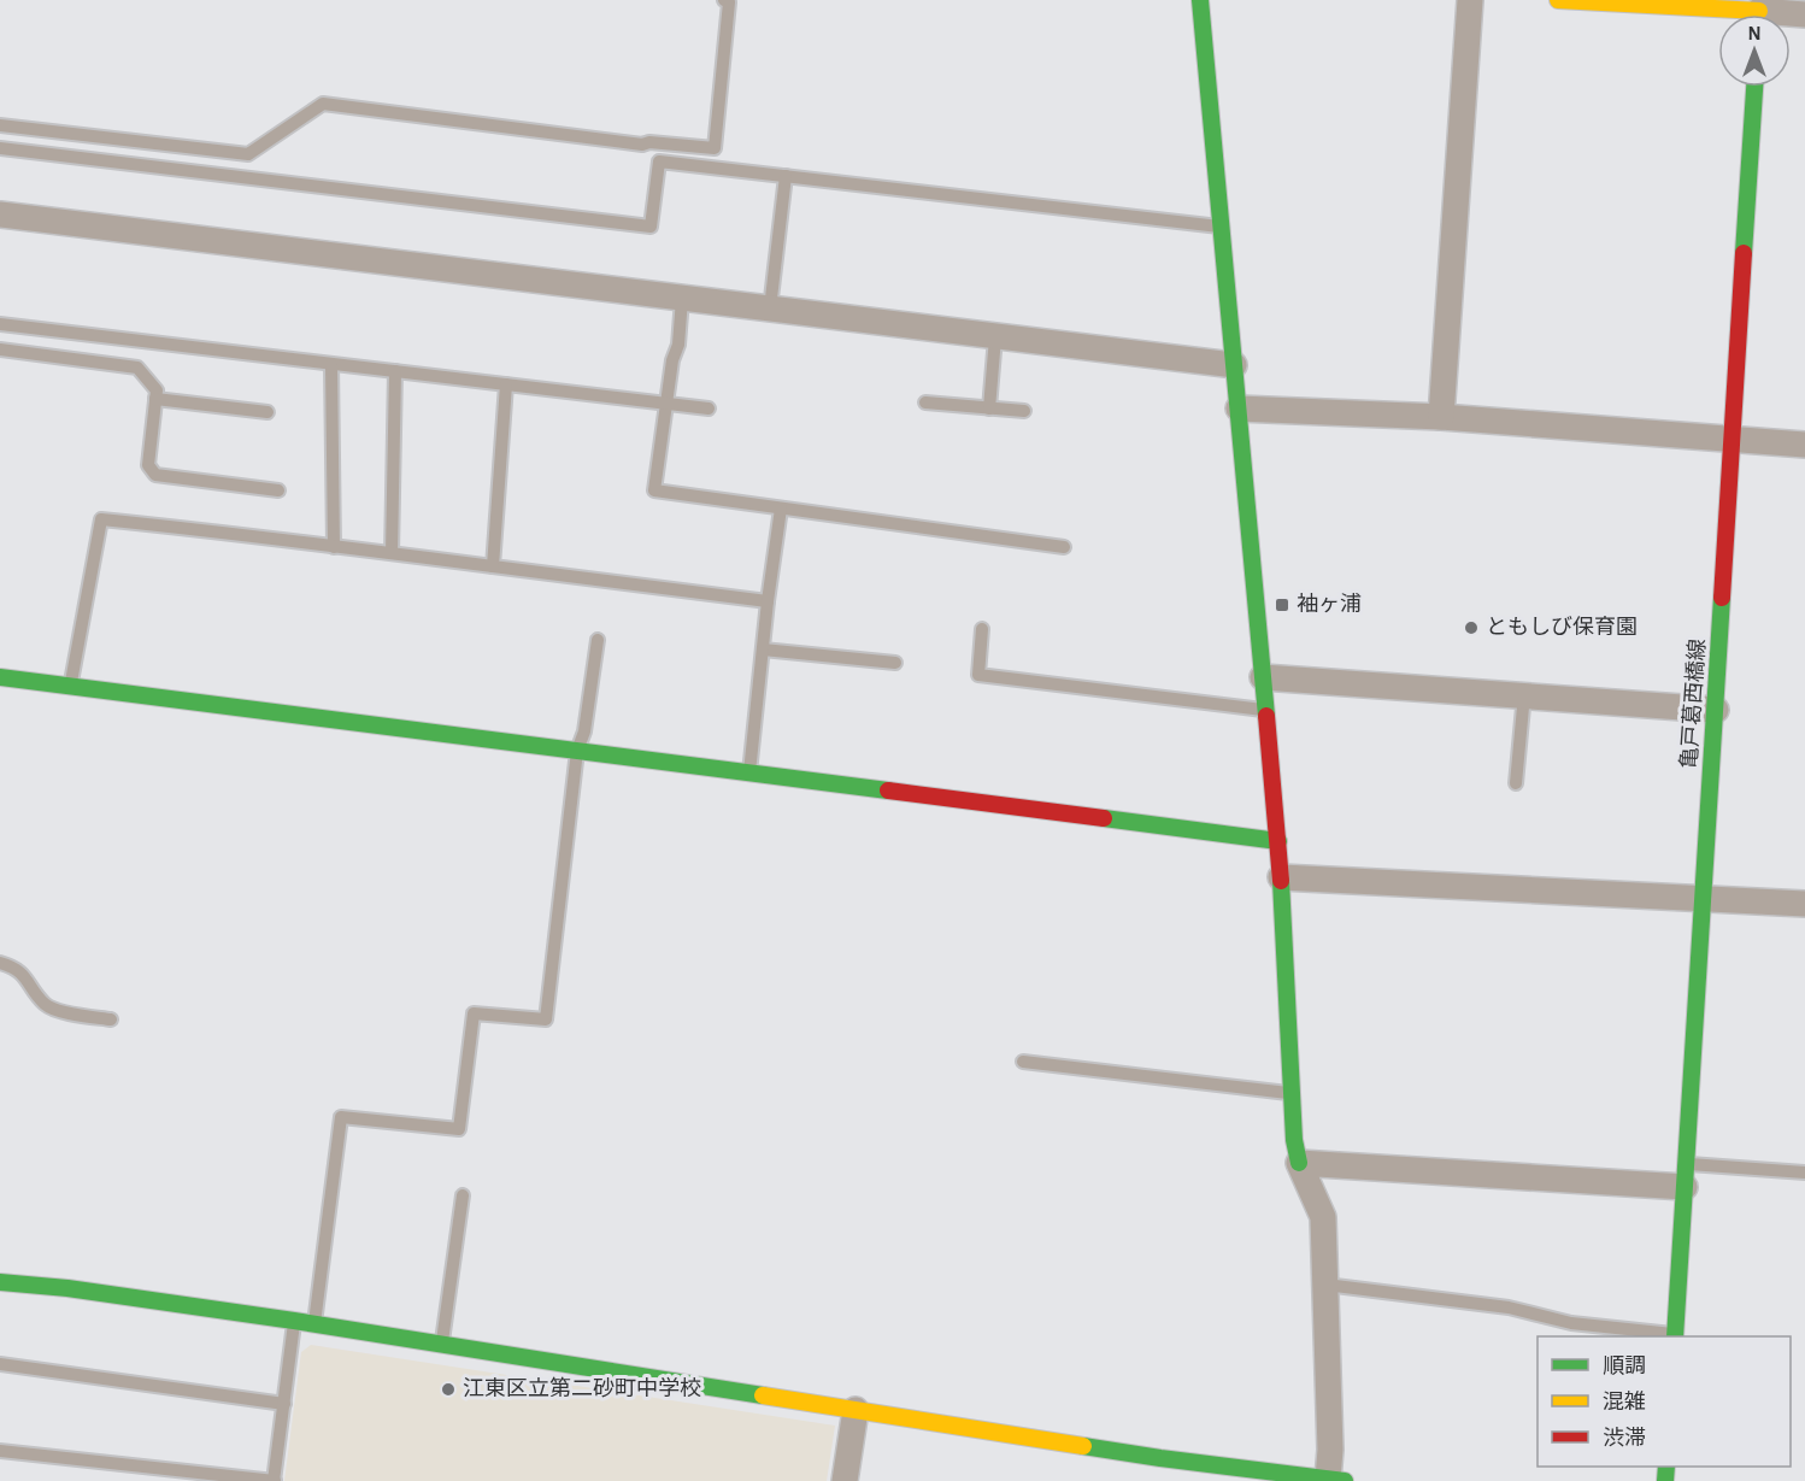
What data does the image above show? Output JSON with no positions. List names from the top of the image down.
{
  "streets": {
    "street": ["亀戸葛西橋線"]
  },
  "places": {
    "transit": ["袖ヶ浦"],
    "other": ["ともしび保育園", "江東区立第二砂町中学校"]
  },
  "legend": ["順調", "混雑", "渋滞"],
  "north": "top"
}
